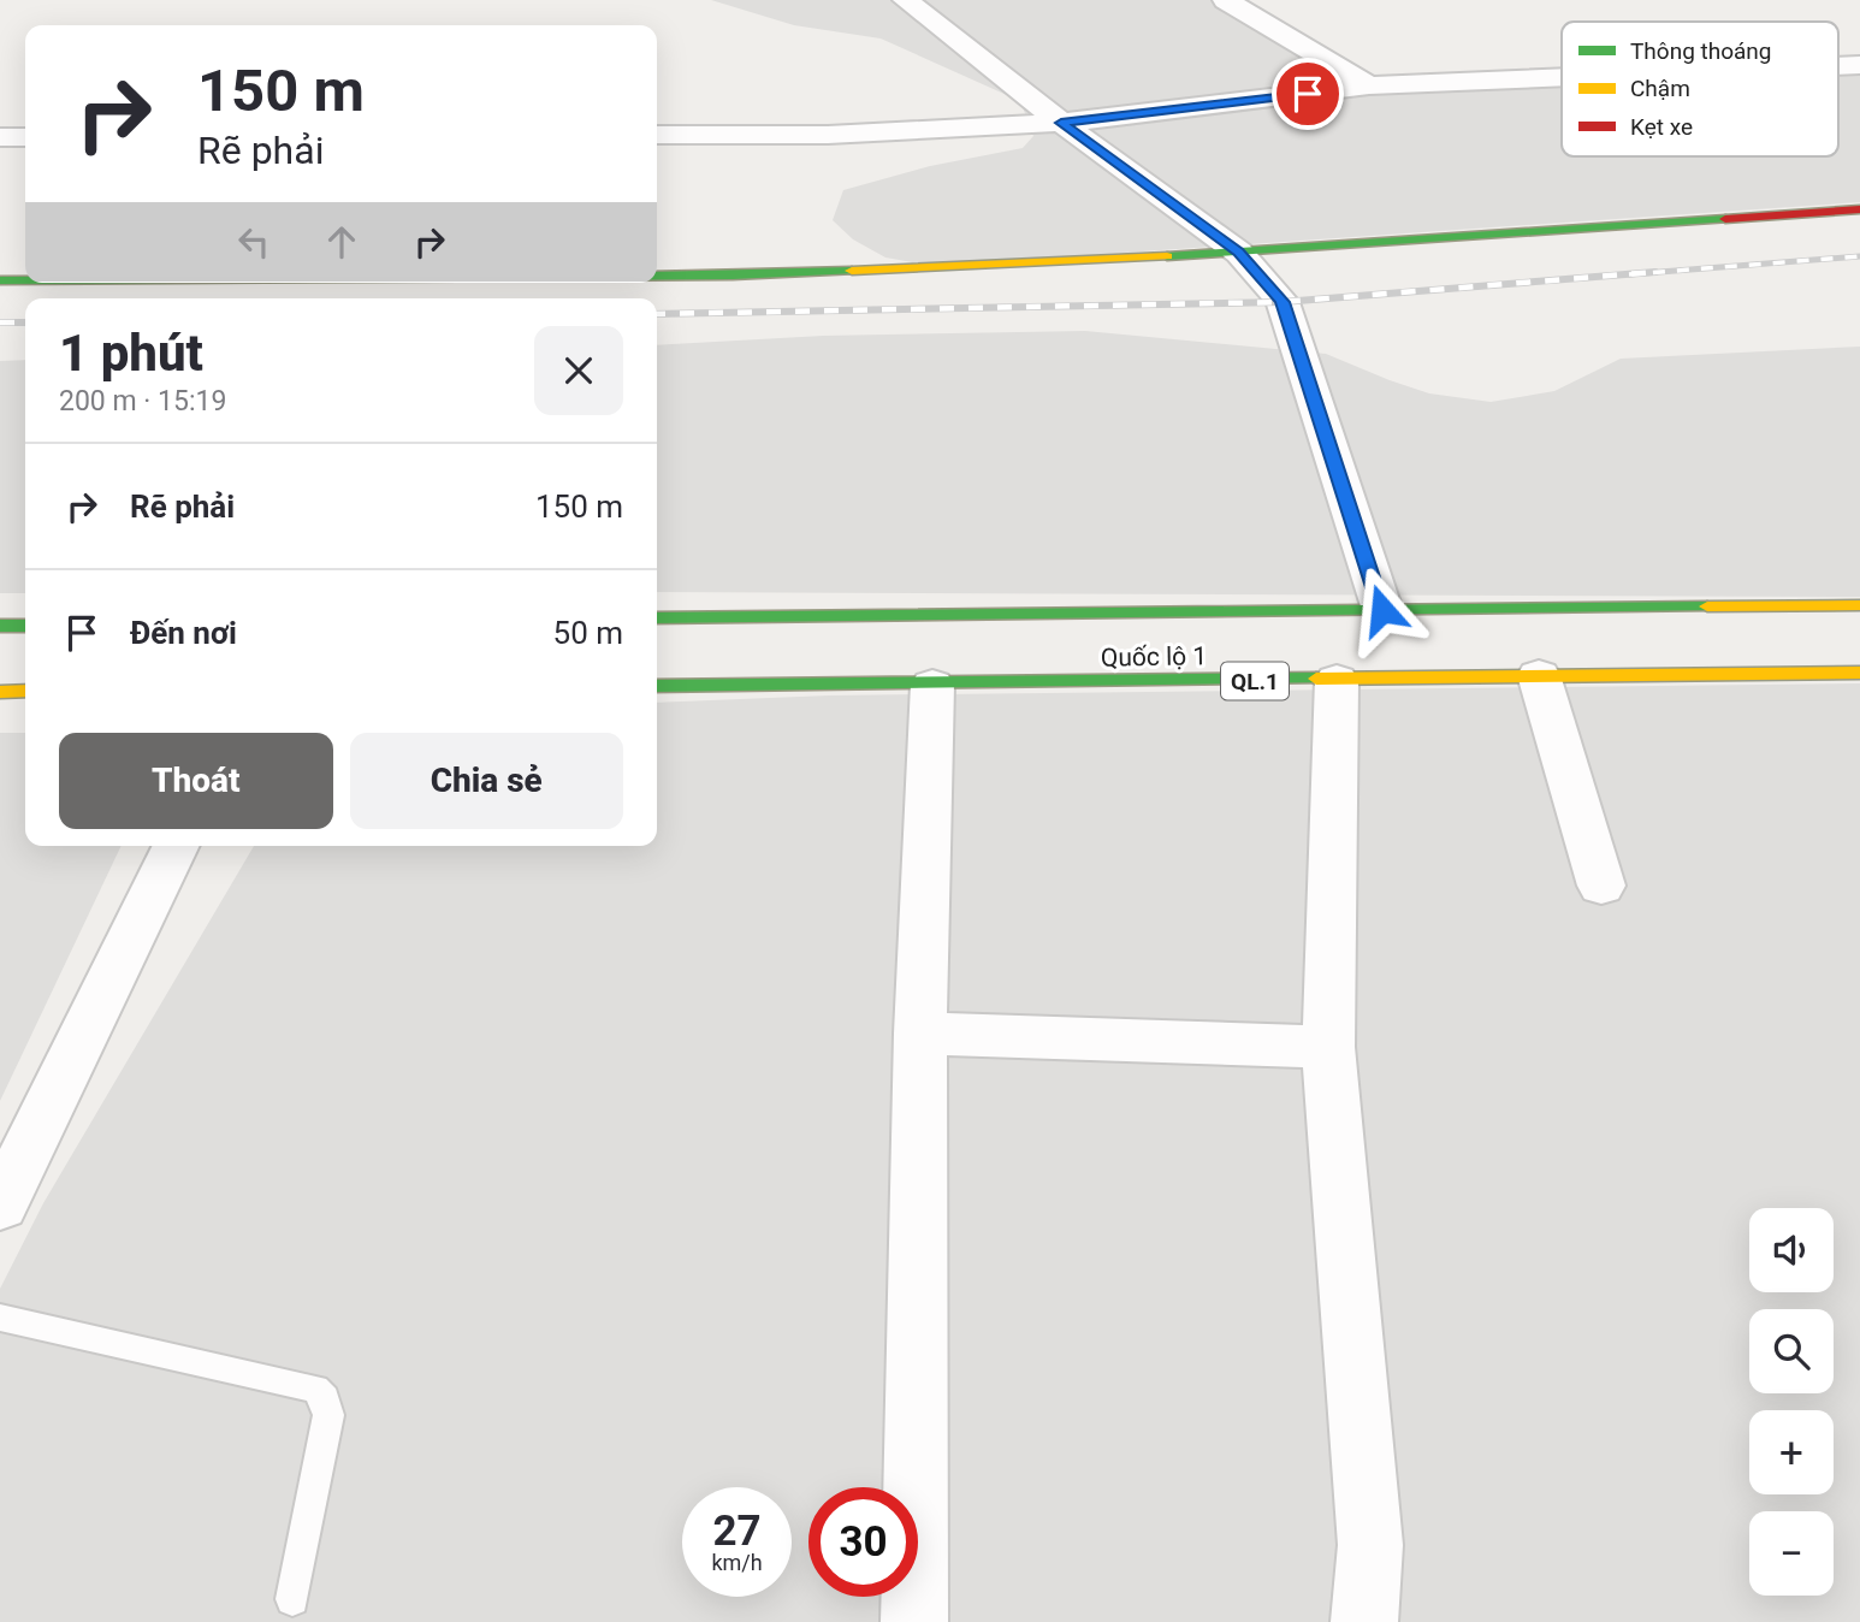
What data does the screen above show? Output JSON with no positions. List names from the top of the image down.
{
  "streets": {
    "main road": ["Quốc lộ 1", "QL.1"]
  },
  "legend": ["Thông thoáng", "Chậm", "Kẹt xe"],
  "page": {
    "turn": ["150 m", "Rẽ phải"],
    "heading": ["1 phút", "200 m · 15:19"],
    "list": [
      {
        "name": "Rẽ phải",
        "value": "150 m"
      },
      {
        "name": "Đến nơi",
        "value": "50 m"
      }
    ],
    "buttons": ["Thoát", "Chia sẻ"],
    "map_buttons": ["+", "−"],
    "speed": "27 km/h",
    "limit": "30"
  }
}
